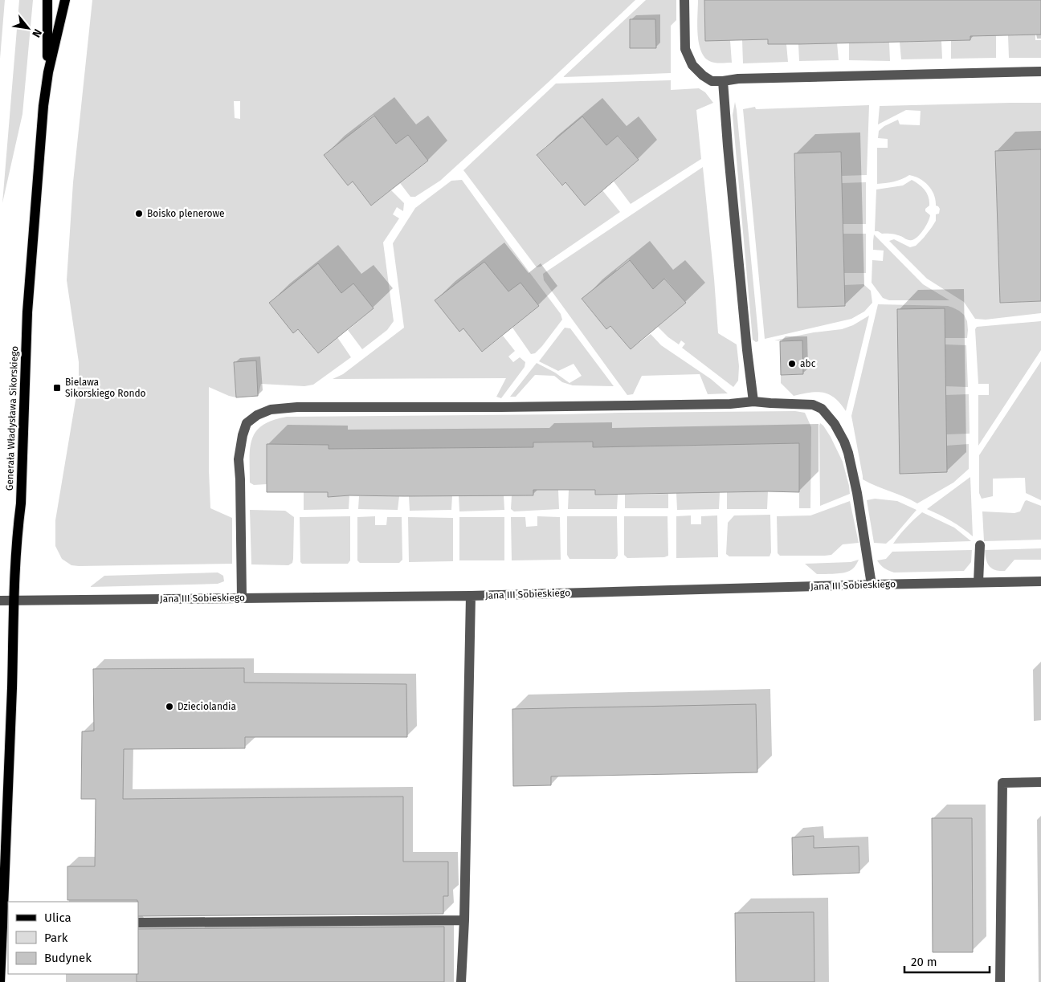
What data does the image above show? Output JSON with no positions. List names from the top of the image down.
{
  "streets": {
    "main road": ["Generała Władysława Sikorskiego"],
    "street": ["Jana III Sobieskiego"]
  },
  "crossings": [
    ["Generała Władysława Sikorskiego", "Jana III Sobieskiego"]
  ],
  "places": {
    "other": ["Boisko plenerowe", "abc", "Dzieciolandia"],
    "transit": ["Bielawa Sikorskiego Rondo"]
  },
  "legend": ["Ulica", "Park", "Budynek"],
  "scale_bar": "20 m",
  "north": "bottom right"
}
